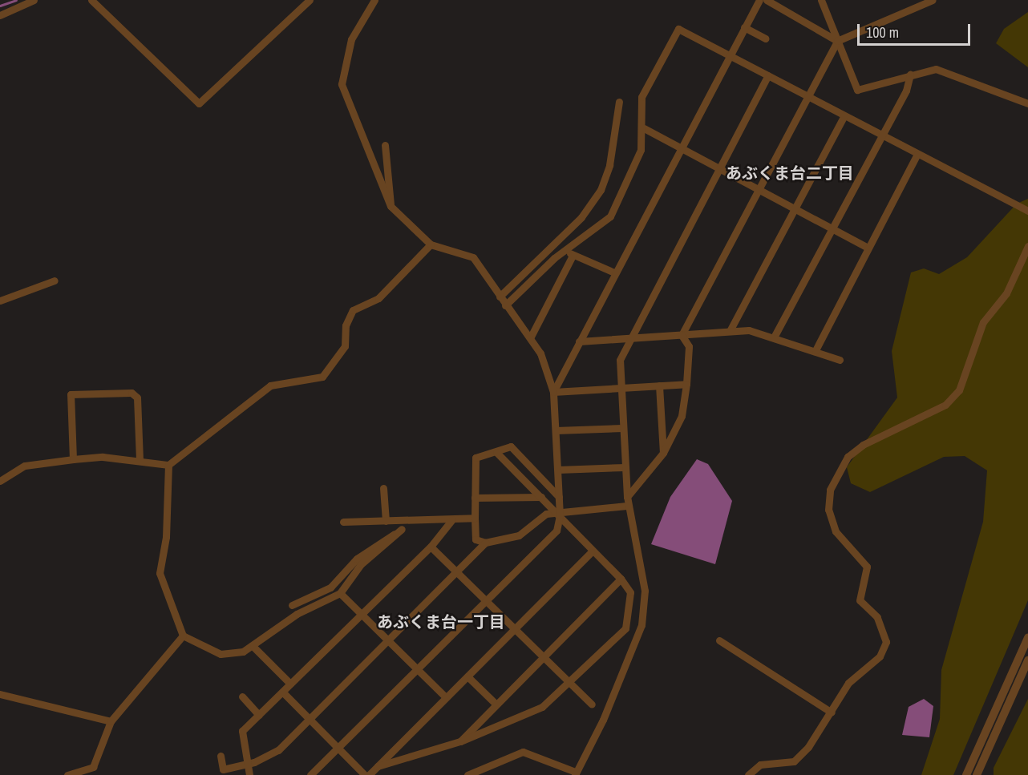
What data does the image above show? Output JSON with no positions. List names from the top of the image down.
{
  "districts": ["あぶくま台二丁目", "あぶくま台一丁目"],
  "scale_bar": "100 m"
}
